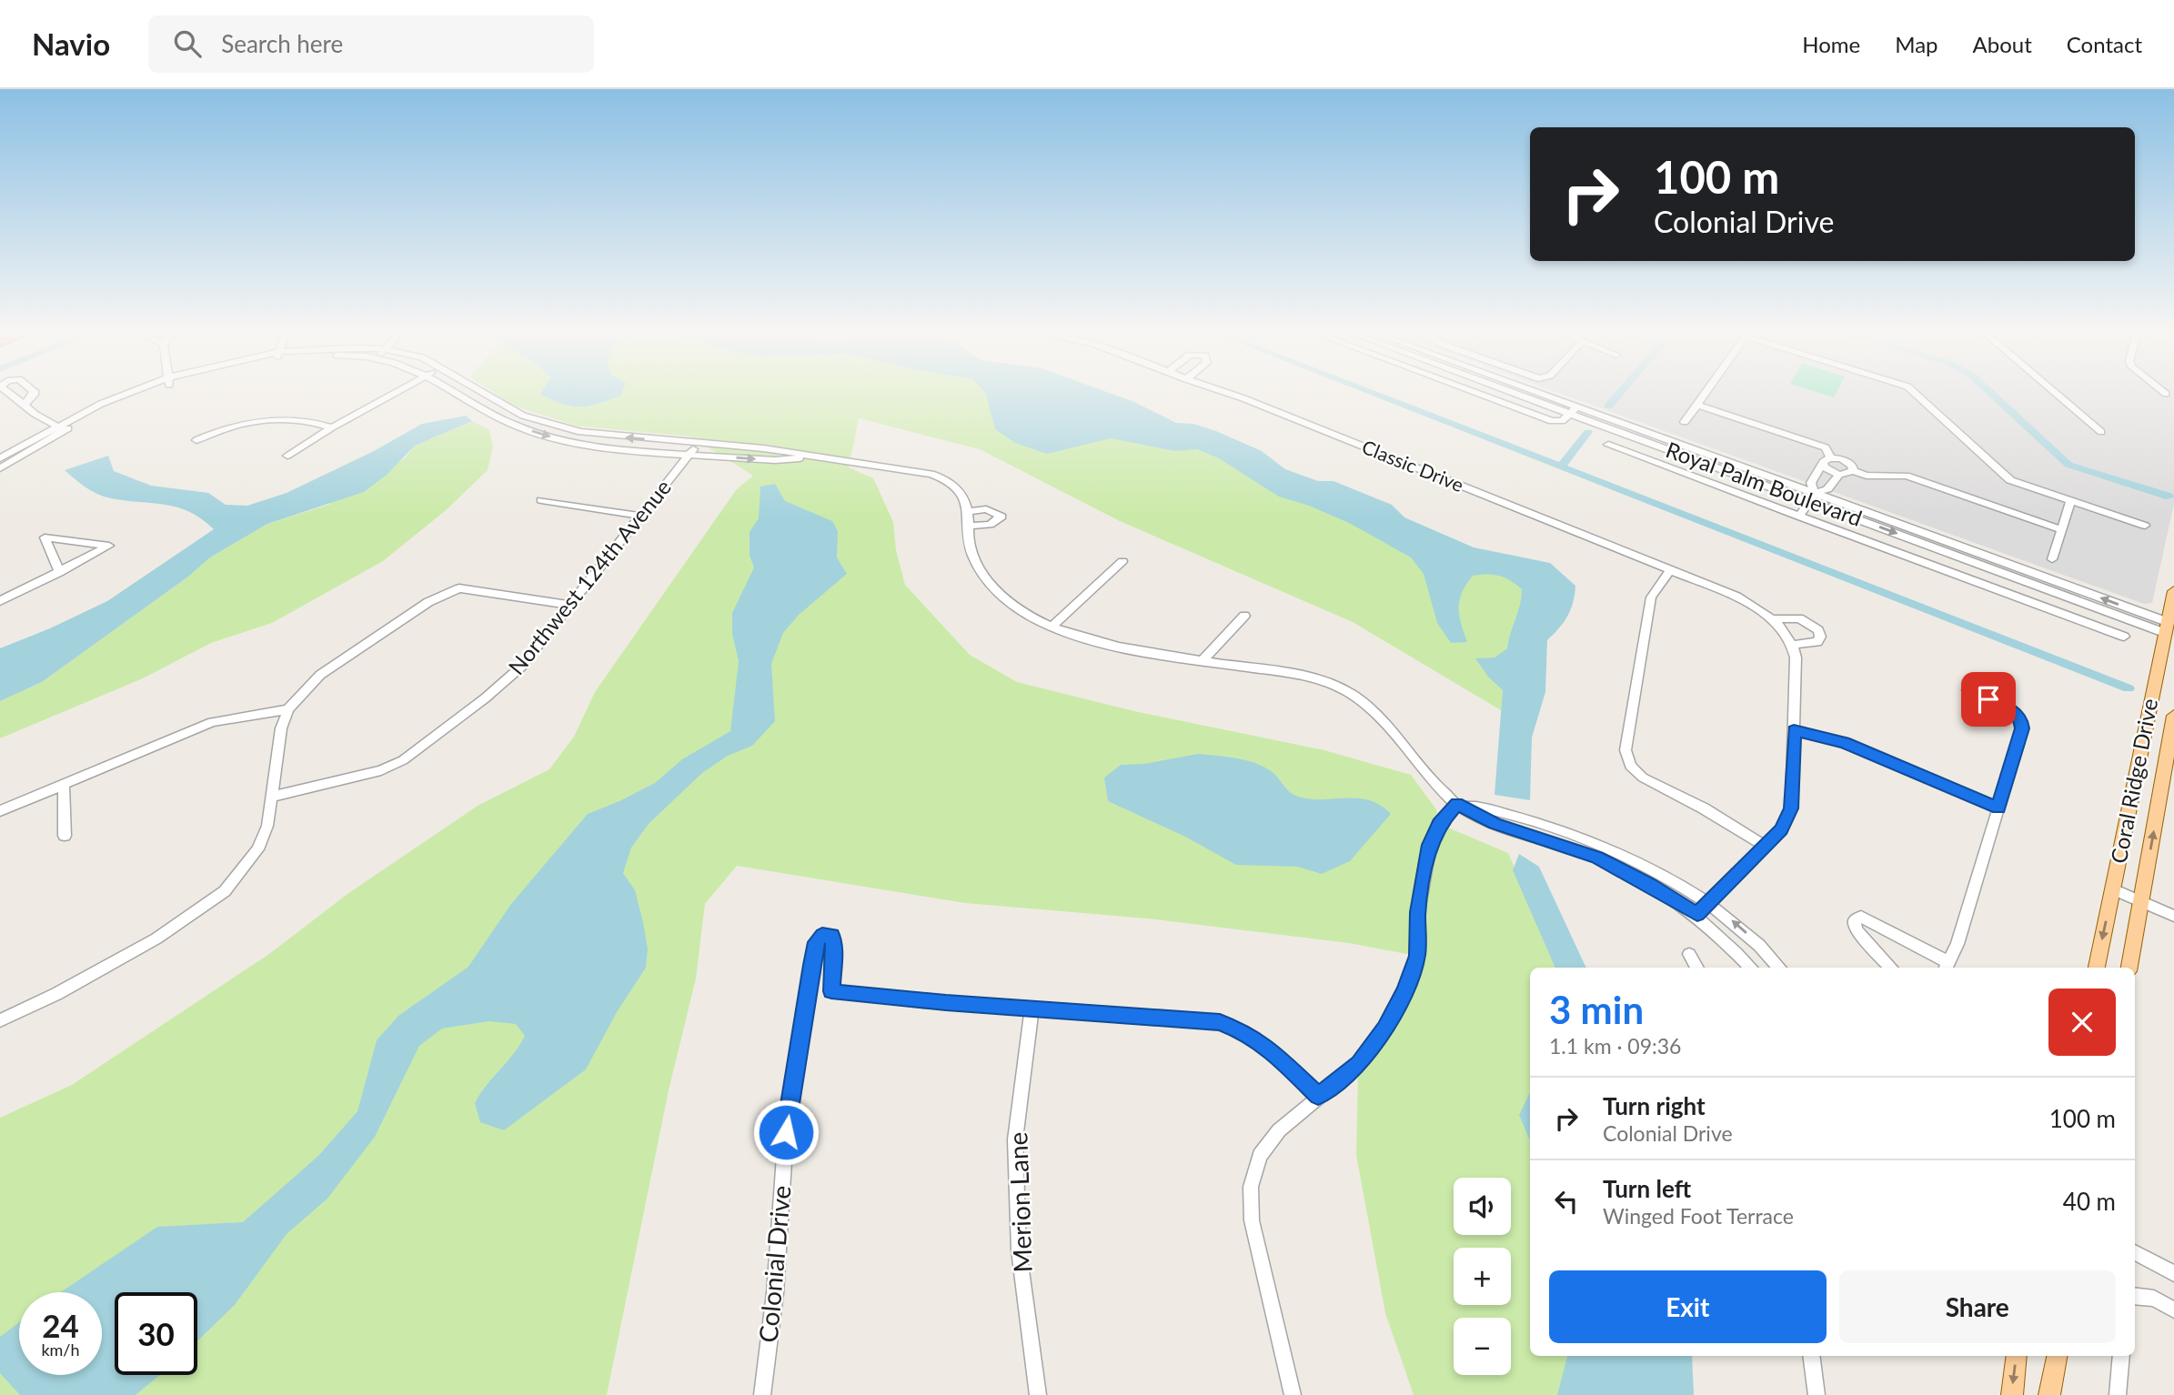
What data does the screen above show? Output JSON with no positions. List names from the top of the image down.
{
  "streets": {
    "main road": ["Coral Ridge Drive"],
    "street": [
      "Classic Drive",
      "Royal Palm Boulevard",
      "Northwest 124th Avenue",
      "Merion Lane",
      "Colonial Drive"
    ]
  },
  "crossings": [
    ["Royal Palm Boulevard", "Coral Ridge Drive"],
    ["Merion Lane", "Colonial Drive"]
  ],
  "page": {
    "header": "Navio",
    "search": "Search here",
    "nav": [
      "Home",
      "Map",
      "About",
      "Contact"
    ],
    "turn": ["100 m", "Colonial Drive"],
    "heading": ["3 min", "1.1 km · 09:36"],
    "list": [
      {
        "name": "Turn right",
        "note": "Colonial Drive",
        "value": "100 m"
      },
      {
        "name": "Turn left",
        "note": "Winged Foot Terrace",
        "value": "40 m"
      }
    ],
    "map_buttons": ["+", "−"],
    "buttons": ["Exit", "Share"],
    "speed": "24 km/h",
    "limit": "30"
  }
}
